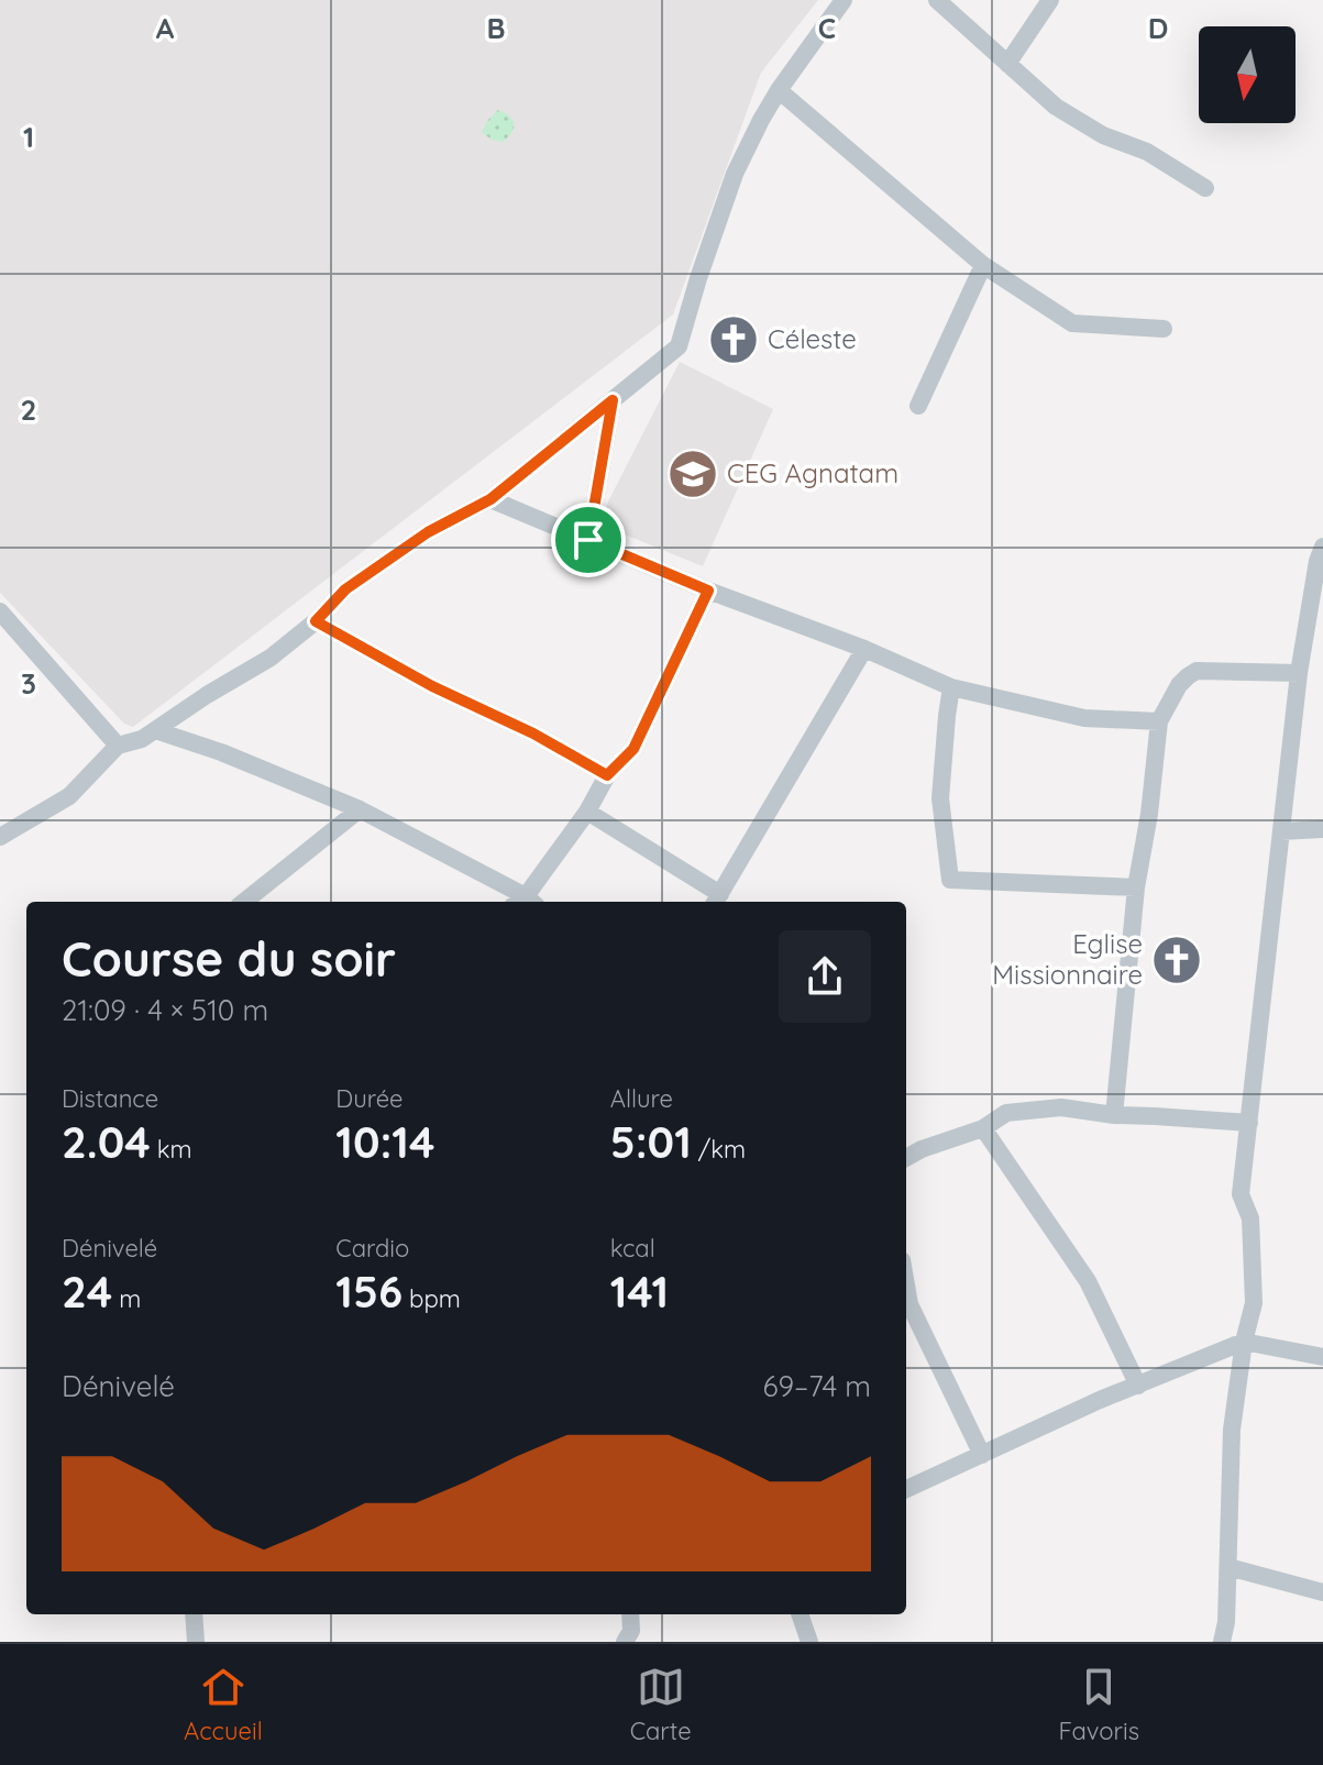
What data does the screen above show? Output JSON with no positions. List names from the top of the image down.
{
  "places": {
    "church": ["Céleste", "Eglise Missionnaire"],
    "school or university": ["CEG Agnatam"]
  },
  "north": "bottom",
  "page": {
    "heading": ["Course du soir", "21:09 · 4 × 510 m"],
    "stats": [
      ["Distance", "2.04 km"],
      ["Durée", "10:14"],
      ["Allure", "5:01 /km"],
      ["Dénivelé", "24 m"],
      ["Cardio", "156 bpm"],
      ["kcal", "141"]
    ],
    "chart": ["Dénivelé", "69–74 m"],
    "tabs": ["Accueil", "Carte", "Favoris"]
  },
  "grid": {
    "columns": [
      "A",
      "B",
      "C",
      "D"
    ],
    "rows": ["1", "2", "3"]
  }
}
